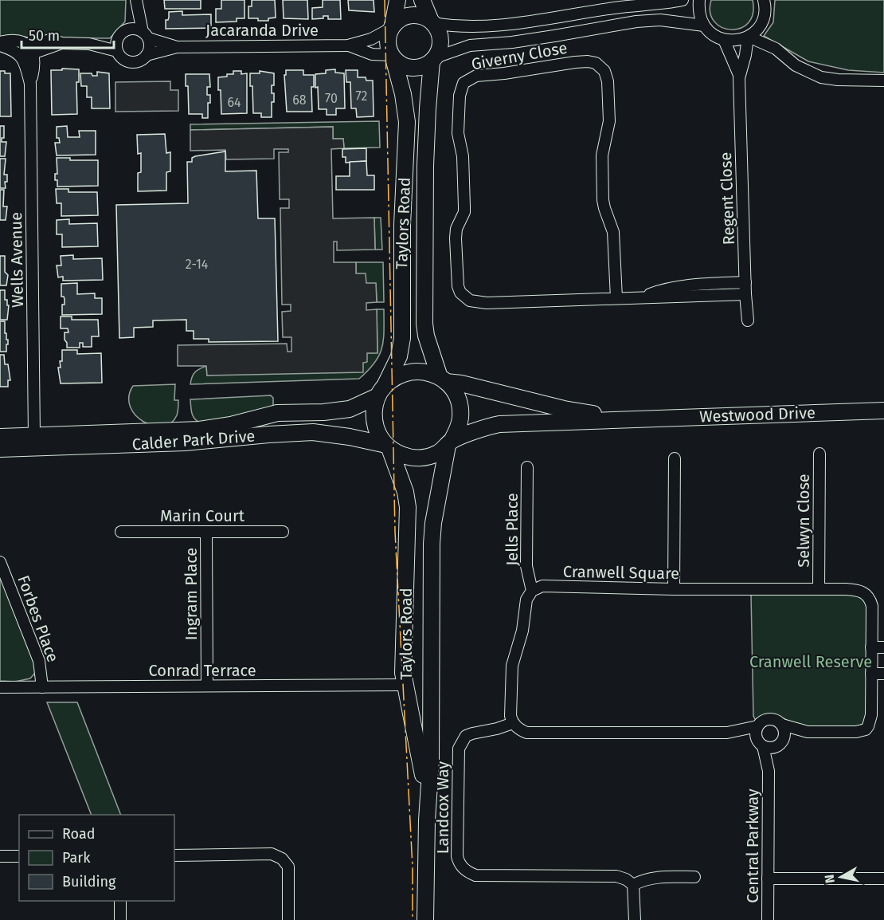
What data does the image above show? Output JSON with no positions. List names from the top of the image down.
{
  "streets": {
    "main road": ["Taylors Road", "Westwood Drive", "Calder Park Drive"],
    "street": [
      "Jacaranda Drive",
      "Giverny Close",
      "Regent Close",
      "Wells Avenue",
      "Marin Court",
      "Selwyn Close",
      "Jells Place",
      "Cranwell Square",
      "Ingram Place",
      "Forbes Place",
      "Conrad Terrace",
      "Landcox Way",
      "Central Parkway"
    ]
  },
  "crossings": [
    ["Jacaranda Drive", "Taylors Road"],
    ["Giverny Close", "Regent Close"],
    ["Taylors Road", "Westwood Drive"],
    ["Taylors Road", "Calder Park Drive"],
    ["Taylors Road", "Conrad Terrace"],
    ["Wells Avenue", "Calder Park Drive"],
    ["Westwood Drive", "Calder Park Drive"],
    ["Marin Court", "Ingram Place"],
    ["Selwyn Close", "Cranwell Square"],
    ["Jells Place", "Cranwell Square"],
    ["Cranwell Square", "Central Parkway"],
    ["Ingram Place", "Conrad Terrace"],
    ["Forbes Place", "Conrad Terrace"]
  ],
  "parks": ["Cranwell Reserve"],
  "house_numbers": [
    "72",
    "70",
    "68",
    "64",
    "2-14"
  ],
  "legend": ["Road", "Park", "Building"],
  "scale_bar": "50 m",
  "north": "left"
}
